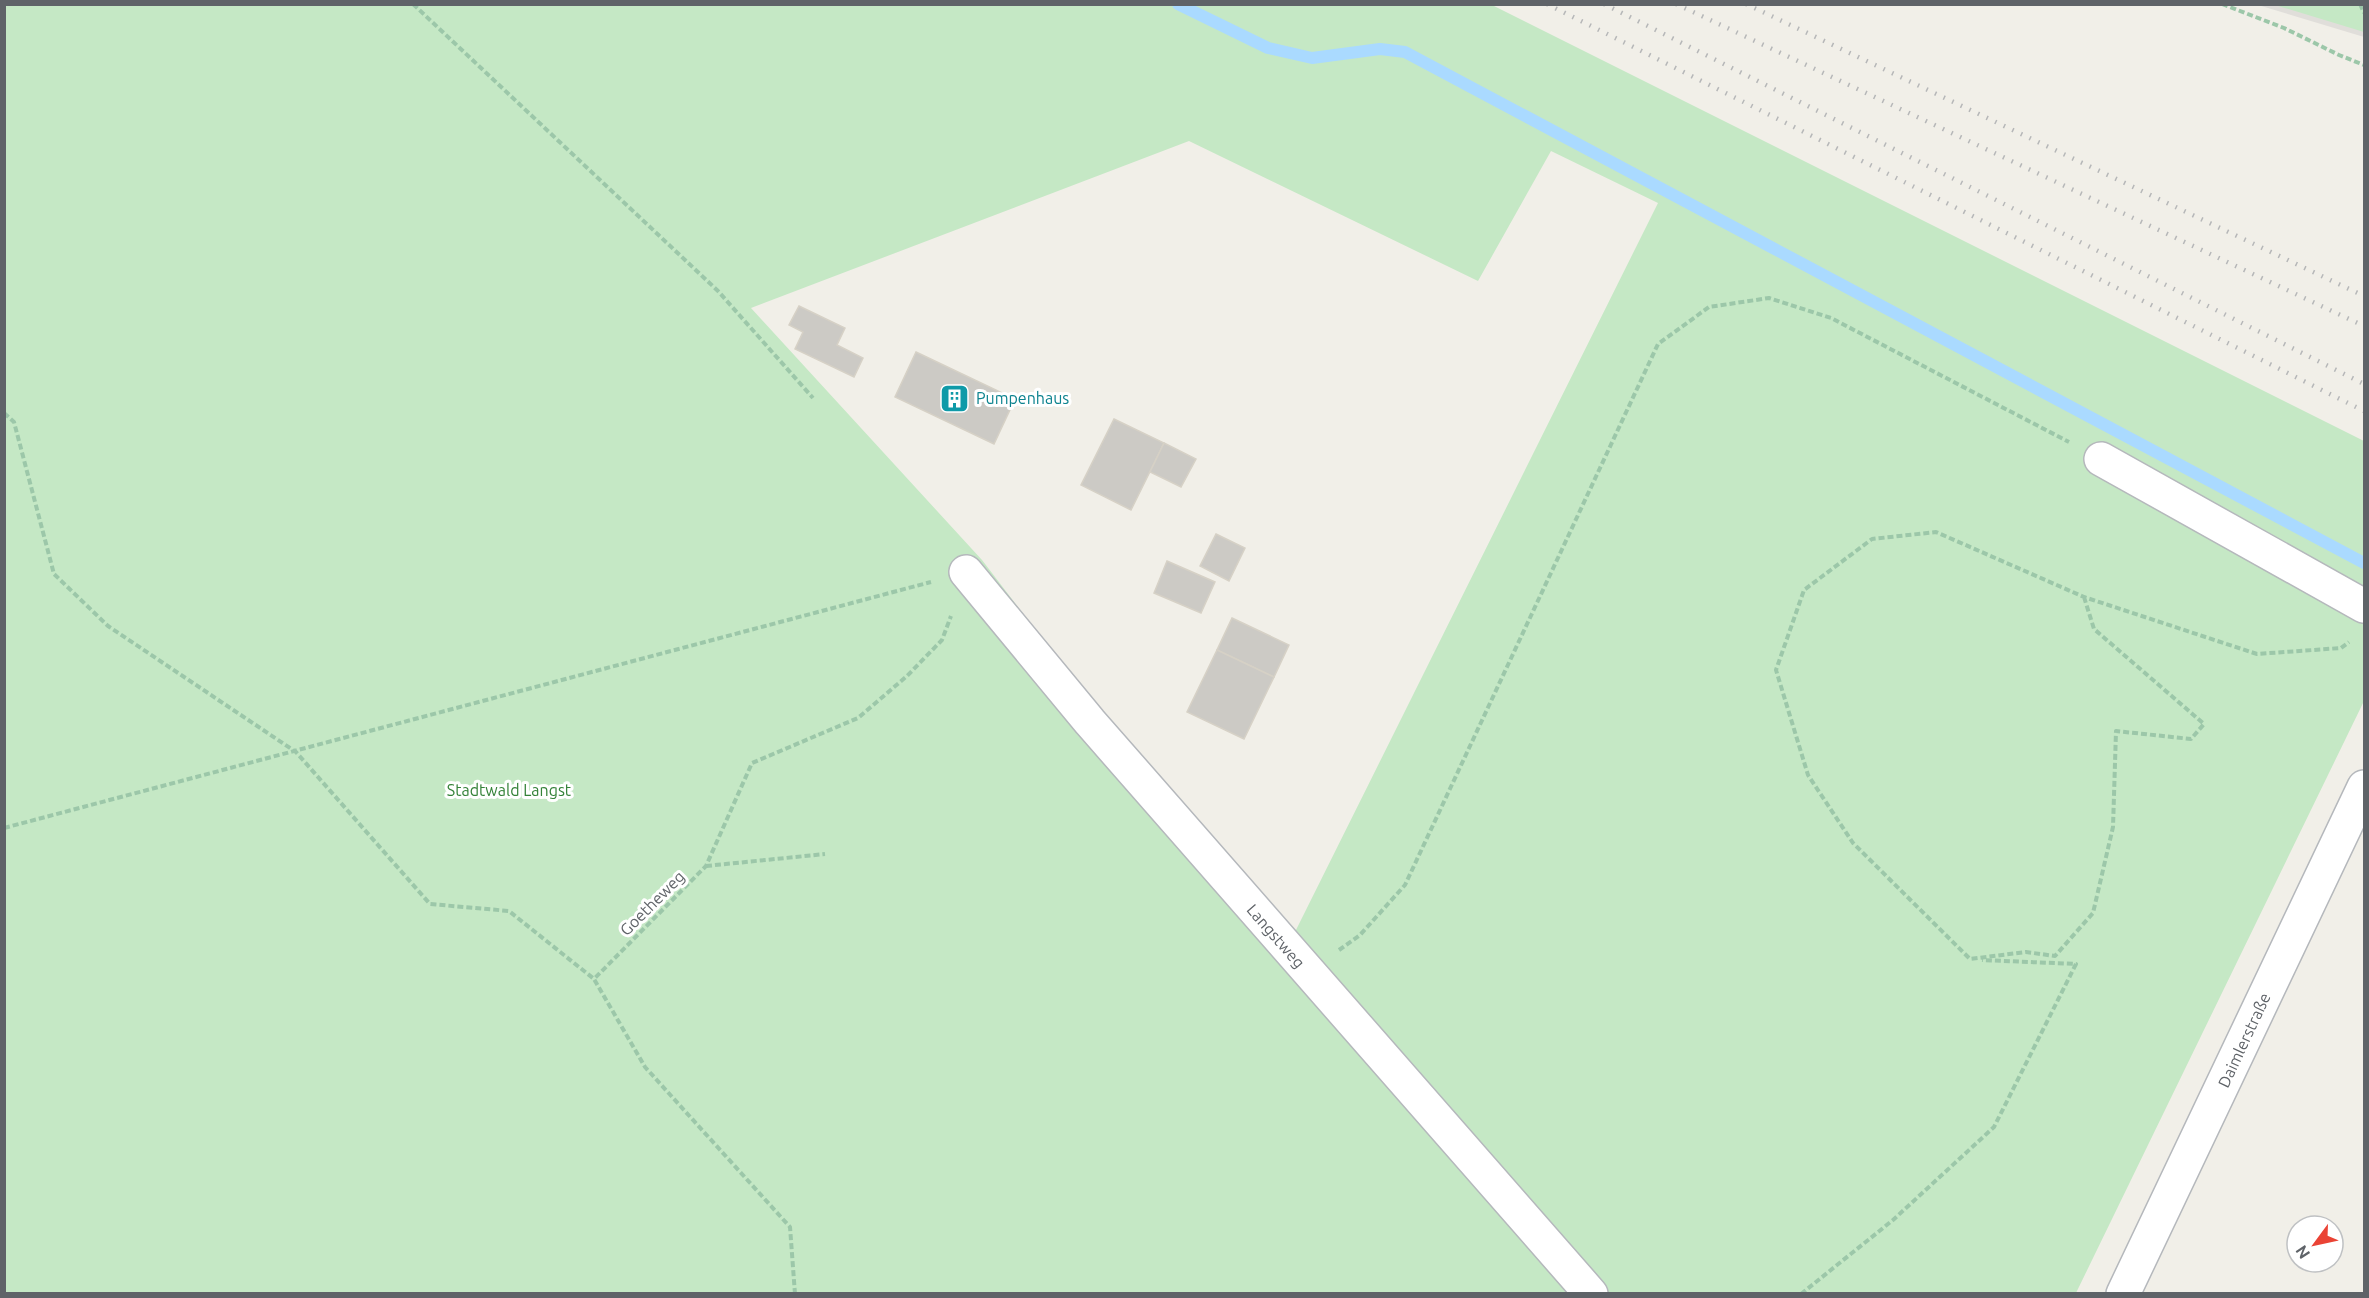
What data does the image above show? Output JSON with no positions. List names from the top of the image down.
{
  "streets": {
    "street": ["Langstweg", "Daimlerstraße"],
    "path": ["Goetheweg"]
  },
  "crossings": [
    ["Goetheweg", "Langstweg"]
  ],
  "parks": ["Stadtwald Langst"],
  "places": {
    "building": ["Pumpenhaus"]
  },
  "north": "bottom left"
}
